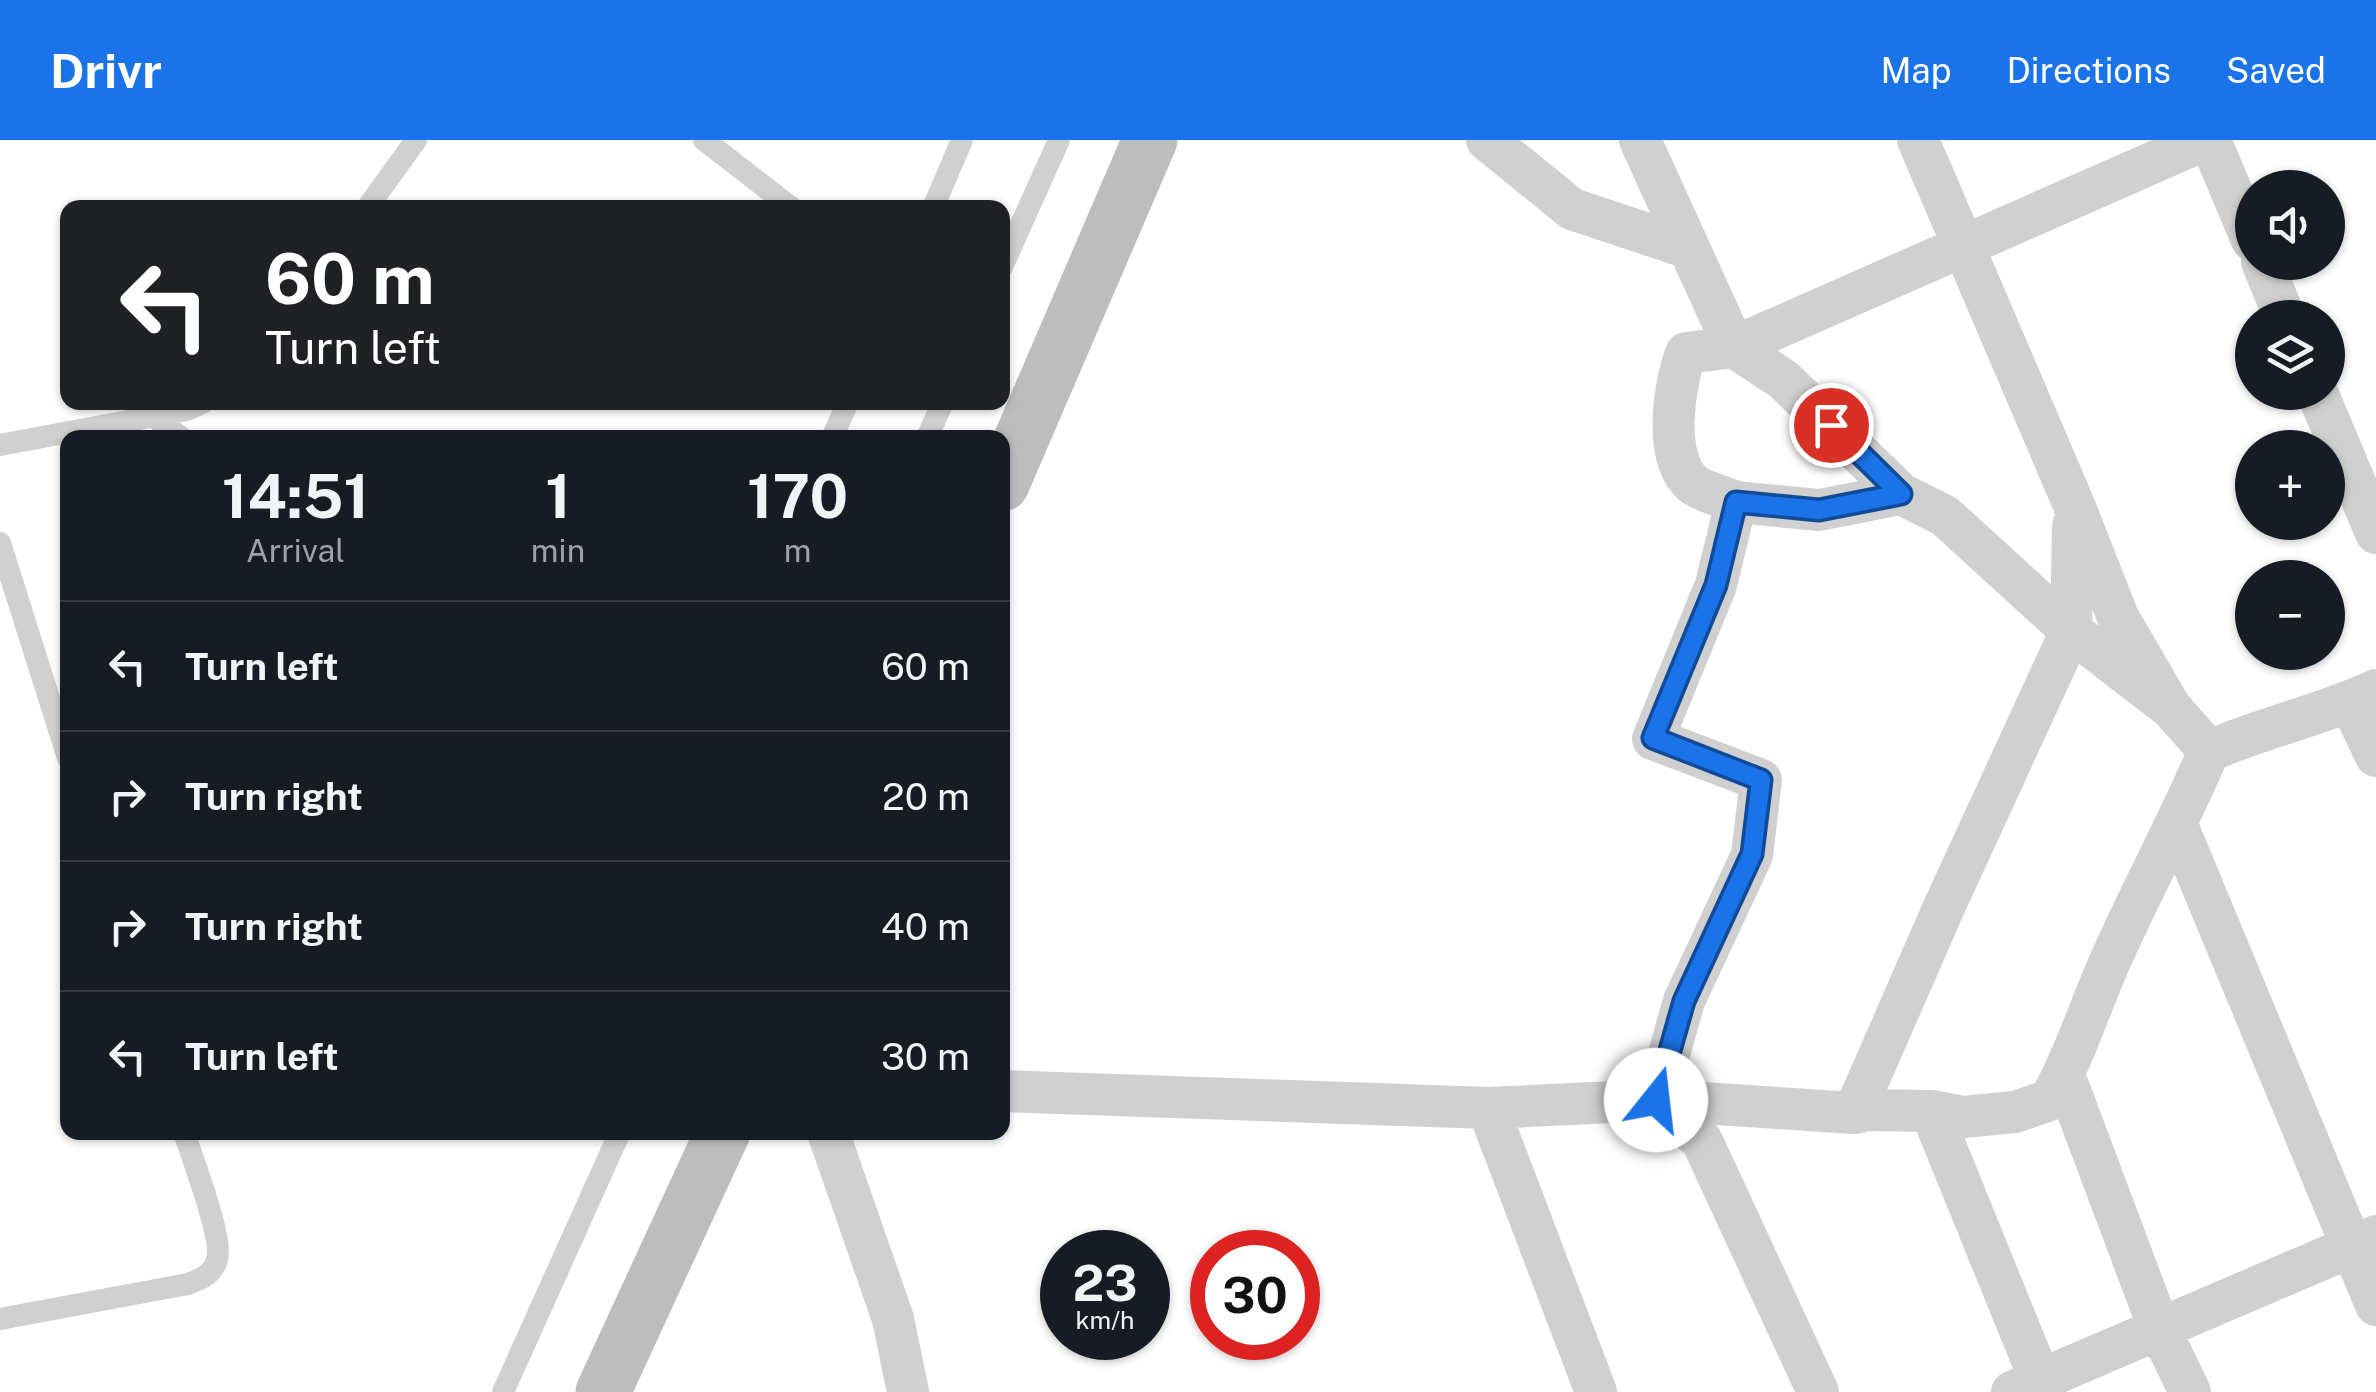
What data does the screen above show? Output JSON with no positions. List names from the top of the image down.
{
  "page": {
    "header": "Drivr",
    "nav": ["Map", "Directions", "Saved"],
    "map_buttons": ["+", "−"],
    "turn": ["60 m", "Turn left"],
    "eta": [
      "14:51",
      "Arrival",
      "1",
      "min",
      "170",
      "m"
    ],
    "list": [
      {
        "name": "Turn left",
        "value": "60 m"
      },
      {
        "name": "Turn right",
        "value": "20 m"
      },
      {
        "name": "Turn right",
        "value": "40 m"
      },
      {
        "name": "Turn left",
        "value": "30 m"
      }
    ],
    "speed": "23 km/h",
    "limit": "30"
  }
}
